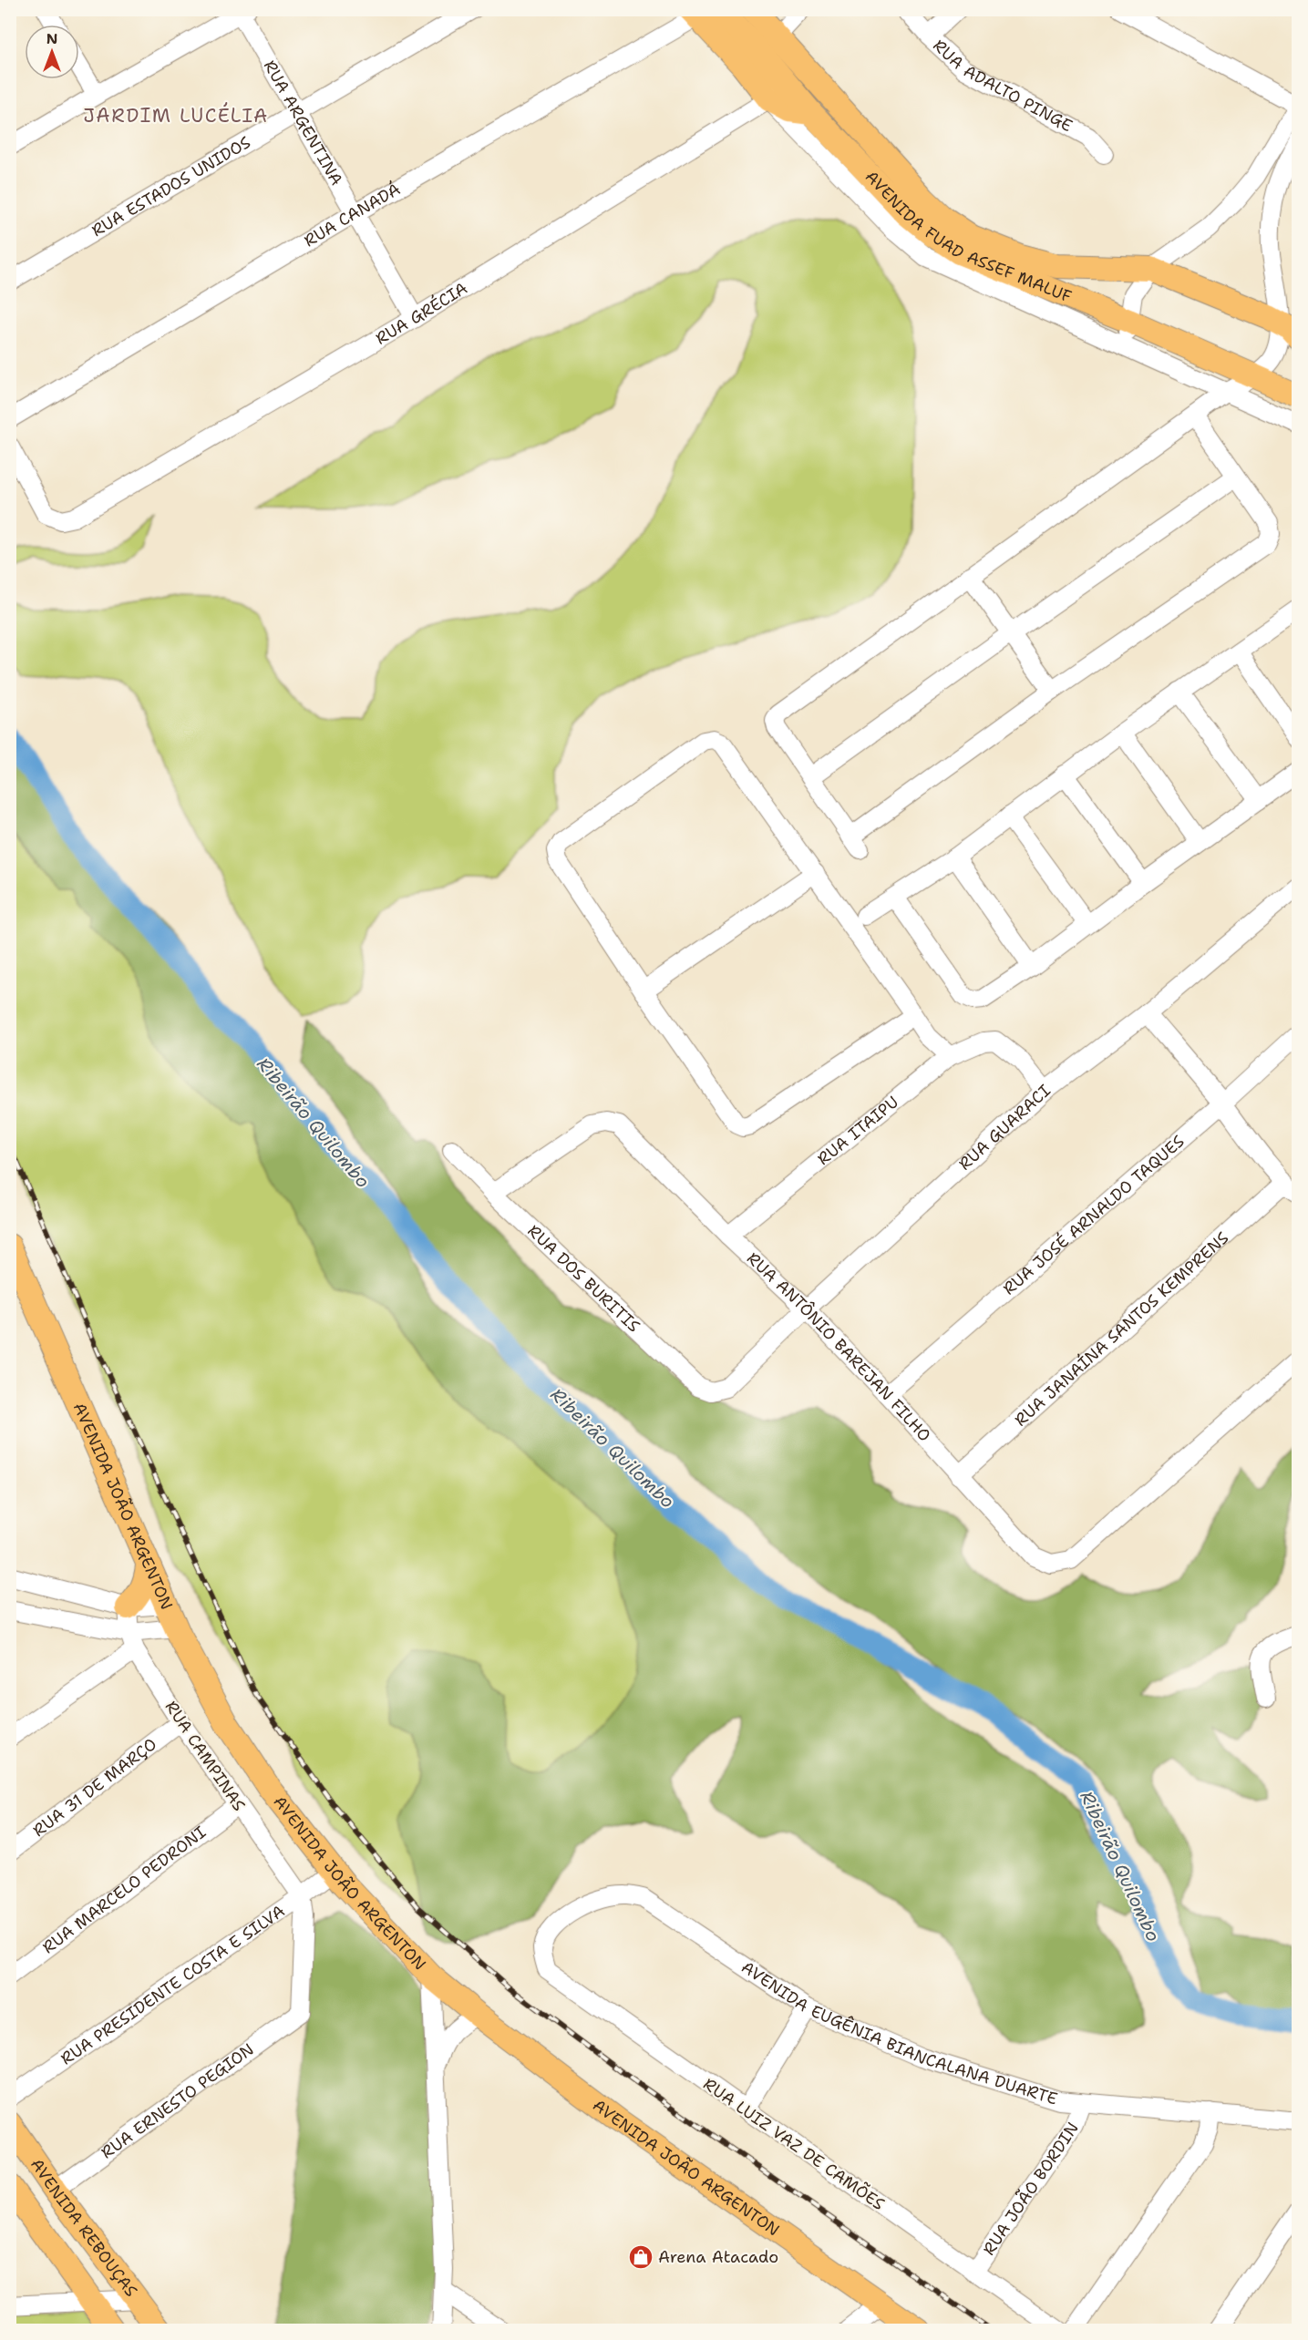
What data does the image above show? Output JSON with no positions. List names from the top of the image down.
{
  "streets": {
    "main road": ["AVENIDA FUAD ASSEF MALUF", "AVENIDA JOÃO ARGENTON", "AVENIDA REBOUÇAS"],
    "street": [
      "RUA ADALTO PINGE",
      "RUA ARGENTINA",
      "RUA ESTADOS UNIDOS",
      "RUA CANADÁ",
      "RUA GRÉCIA",
      "RUA GUARACI",
      "RUA ITAIPU",
      "RUA JOSÉ ARNALDO TAQUES",
      "RUA DOS BURITIS",
      "RUA JANAÍNA SANTOS KEMPRENS",
      "RUA ANTÔNIO BAREJAN FILHO",
      "RUA CAMPINAS",
      "RUA 31 DE MARÇO",
      "RUA MARCELO PEDRONI",
      "RUA PRESIDENTE COSTA E SILVA",
      "AVENIDA EUGÊNIA BIANCALANA DUARTE",
      "RUA ERNESTO PEGION",
      "RUA LUIZ VAZ DE CAMÕES",
      "RUA JOÃO BORDIN"
    ]
  },
  "crossings": [
    ["RUA ARGENTINA", "RUA ESTADOS UNIDOS"],
    ["RUA ARGENTINA", "RUA CANADÁ"],
    ["RUA ARGENTINA", "RUA GRÉCIA"],
    ["AVENIDA FUAD ASSEF MALUF", "RUA GRÉCIA"],
    ["RUA GUARACI", "RUA ITAIPU"],
    ["RUA GUARACI", "RUA DOS BURITIS"],
    ["RUA GUARACI", "RUA ANTÔNIO BAREJAN FILHO"],
    ["RUA ITAIPU", "RUA ANTÔNIO BAREJAN FILHO"],
    ["RUA JOSÉ ARNALDO TAQUES", "RUA ANTÔNIO BAREJAN FILHO"],
    ["RUA DOS BURITIS", "RUA ANTÔNIO BAREJAN FILHO"],
    ["RUA JANAÍNA SANTOS KEMPRENS", "RUA ANTÔNIO BAREJAN FILHO"],
    ["AVENIDA JOÃO ARGENTON", "RUA PRESIDENTE COSTA E SILVA"],
    ["RUA CAMPINAS", "RUA 31 DE MARÇO"],
    ["RUA CAMPINAS", "RUA MARCELO PEDRONI"],
    ["RUA CAMPINAS", "RUA PRESIDENTE COSTA E SILVA"],
    ["RUA CAMPINAS", "RUA ERNESTO PEGION"],
    ["RUA PRESIDENTE COSTA E SILVA", "RUA ERNESTO PEGION"],
    ["AVENIDA EUGÊNIA BIANCALANA DUARTE", "RUA LUIZ VAZ DE CAMÕES"],
    ["AVENIDA EUGÊNIA BIANCALANA DUARTE", "RUA JOÃO BORDIN"],
    ["RUA ERNESTO PEGION", "AVENIDA REBOUÇAS"],
    ["RUA LUIZ VAZ DE CAMÕES", "RUA JOÃO BORDIN"]
  ],
  "districts": ["JARDIM LUCÉLIA"],
  "water": ["Ribeirão Quilombo"],
  "places": {
    "shop": ["Arena Atacado"]
  },
  "north": "top"
}
